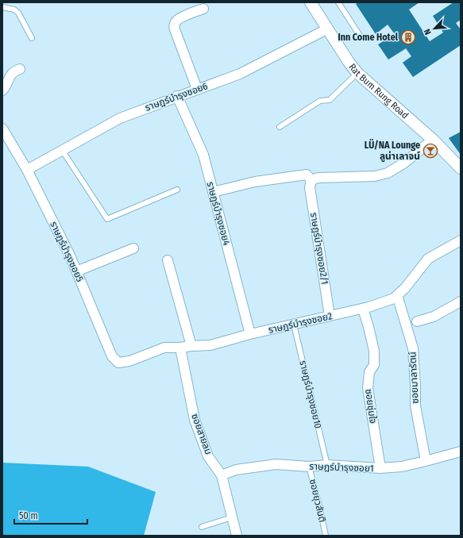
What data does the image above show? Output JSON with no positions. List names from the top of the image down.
{
  "streets": {
    "street": [
      "Rat Bum Rung Road",
      "ราษฎร์บำรุงซอย6",
      "ราษฎร์บำรุงซอย4",
      "ราษฎร์บำรุงซอย2/1",
      "ราษฎร์บำรุงซอย5",
      "ราษฎร์บำรุงซอย2",
      "ซอยมาลารัตน์",
      "ซอยชุ่มใจ",
      "ซอยสายลม",
      "ราษฎร์บำรุงซอย1"
    ],
    "lane": ["ราษฎร์บำรุงซอย10", "ซอยยุวสันติ"]
  },
  "crossings": [
    ["Rat Bum Rung Road", "ราษฎร์บำรุงซอย6"],
    ["ราษฎร์บำรุงซอย6", "ราษฎร์บำรุงซอย4"],
    ["ราษฎร์บำรุงซอย6", "ราษฎร์บำรุงซอย5"],
    ["ราษฎร์บำรุงซอย4", "ราษฎร์บำรุงซอย2"],
    ["ราษฎร์บำรุงซอย2/1", "ราษฎร์บำรุงซอย2"],
    ["ราษฎร์บำรุงซอย5", "ราษฎร์บำรุงซอย2"],
    ["ราษฎร์บำรุงซอย2", "ซอยมาลารัตน์"],
    ["ราษฎร์บำรุงซอย2", "ราษฎร์บำรุงซอย10"],
    ["ราษฎร์บำรุงซอย2", "ซอยชุ่มใจ"],
    ["ราษฎร์บำรุงซอย2", "ซอยสายลม"],
    ["ซอยมาลารัตน์", "ราษฎร์บำรุงซอย1"],
    ["ราษฎร์บำรุงซอย10", "ราษฎร์บำรุงซอย1"],
    ["ซอยชุ่มใจ", "ราษฎร์บำรุงซอย1"],
    ["ซอยสายลม", "ราษฎร์บำรุงซอย1"],
    ["ราษฎร์บำรุงซอย1", "ซอยยุวสันติ"]
  ],
  "places": {
    "building": ["Inn Come Hotel"],
    "bar": ["LÜ/NA Lounge ลูน่าเลาจน์"]
  },
  "scale_bar": "50 m",
  "north": "bottom left"
}
